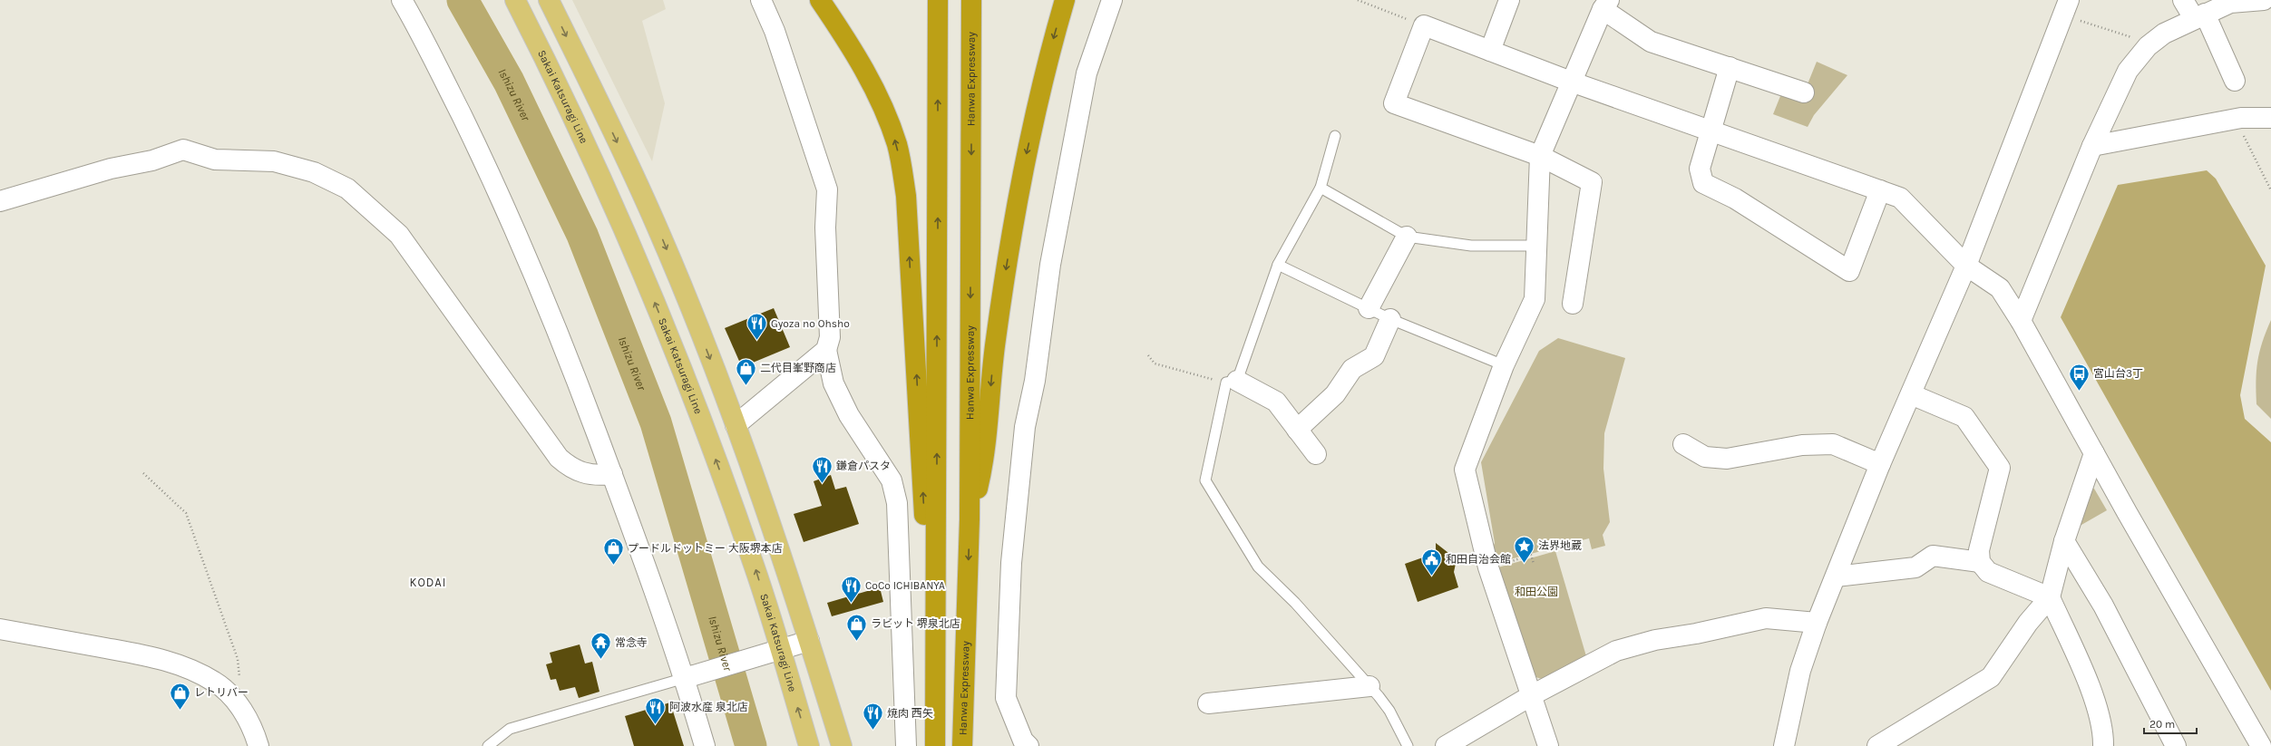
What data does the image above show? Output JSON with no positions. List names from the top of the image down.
{
  "streets": {
    "highway": ["Hanwa Expressway"],
    "main road": ["Sakai Katsuragi Line"]
  },
  "districts": ["KODAI"],
  "water": ["Ishizu River"],
  "parks": ["和田公園"],
  "places": {
    "restaurant": [
      "Gyoza no Ohsho",
      "鎌倉パスタ",
      "CoCo ICHIBANYA",
      "阿波水産 泉北店",
      "焼肉 西矢"
    ],
    "shop": [
      "二代目峯野商店",
      "プードルドットミー 大阪堺本店",
      "ラビット 堺泉北店",
      "レトリバー"
    ],
    "bus stop": ["宮山台3丁"],
    "place": ["法界地蔵"],
    "public building": ["和田自治会館"],
    "temple": ["常念寺"]
  },
  "scale_bar": "20 m"
}
